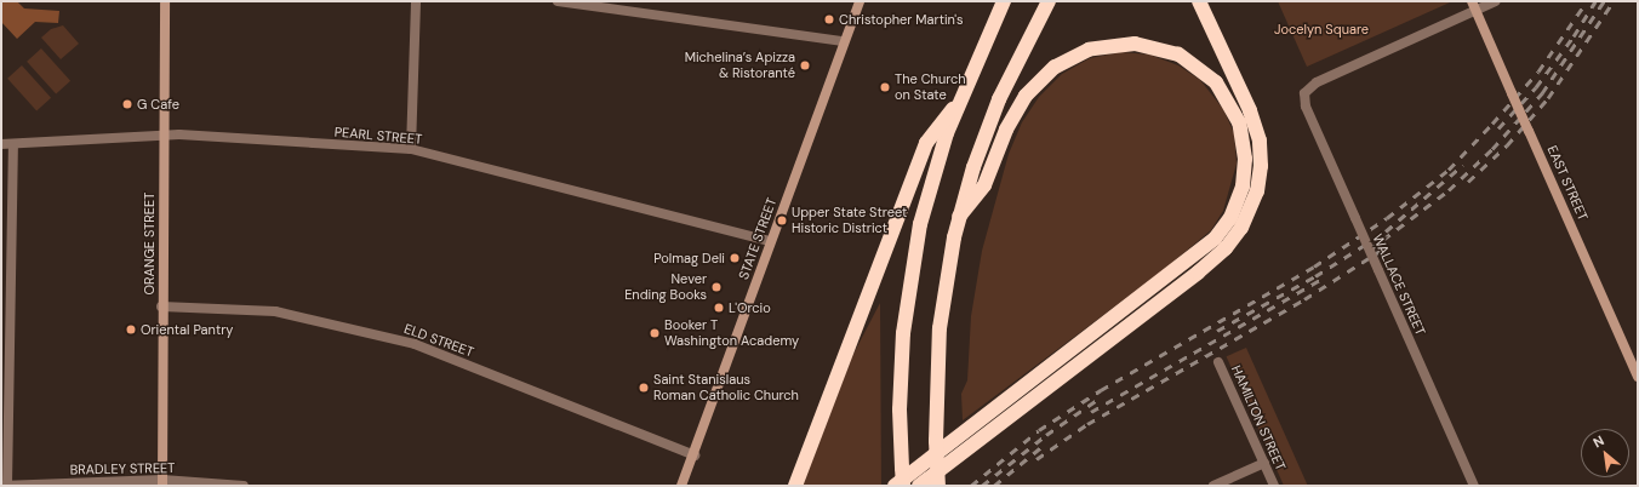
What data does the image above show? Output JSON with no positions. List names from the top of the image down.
{
  "streets": {
    "main road": ["EAST STREET", "STATE STREET", "ORANGE STREET"],
    "street": [
      "PEARL STREET",
      "WALLACE STREET",
      "ELD STREET",
      "HAMILTON STREET",
      "BRADLEY STREET"
    ]
  },
  "crossings": [
    ["PEARL STREET", "STATE STREET"],
    ["PEARL STREET", "ORANGE STREET"],
    ["EAST STREET", "WALLACE STREET"],
    ["STATE STREET", "ELD STREET"],
    ["ORANGE STREET", "ELD STREET"],
    ["ORANGE STREET", "BRADLEY STREET"]
  ],
  "parks": ["Jocelyn Square"],
  "places": [
    "Christopher Martin's",
    "Michelina’s Apizza & Ristoranté",
    "The Church on State",
    "G Cafe",
    "Upper State Street Historic District",
    "Polmag Deli",
    "Never Ending Books",
    "L'Orcio",
    "Oriental Pantry",
    "Booker T Washington Academy",
    "Saint Stanislaus Roman Catholic Church"
  ],
  "north": "top left"
}
